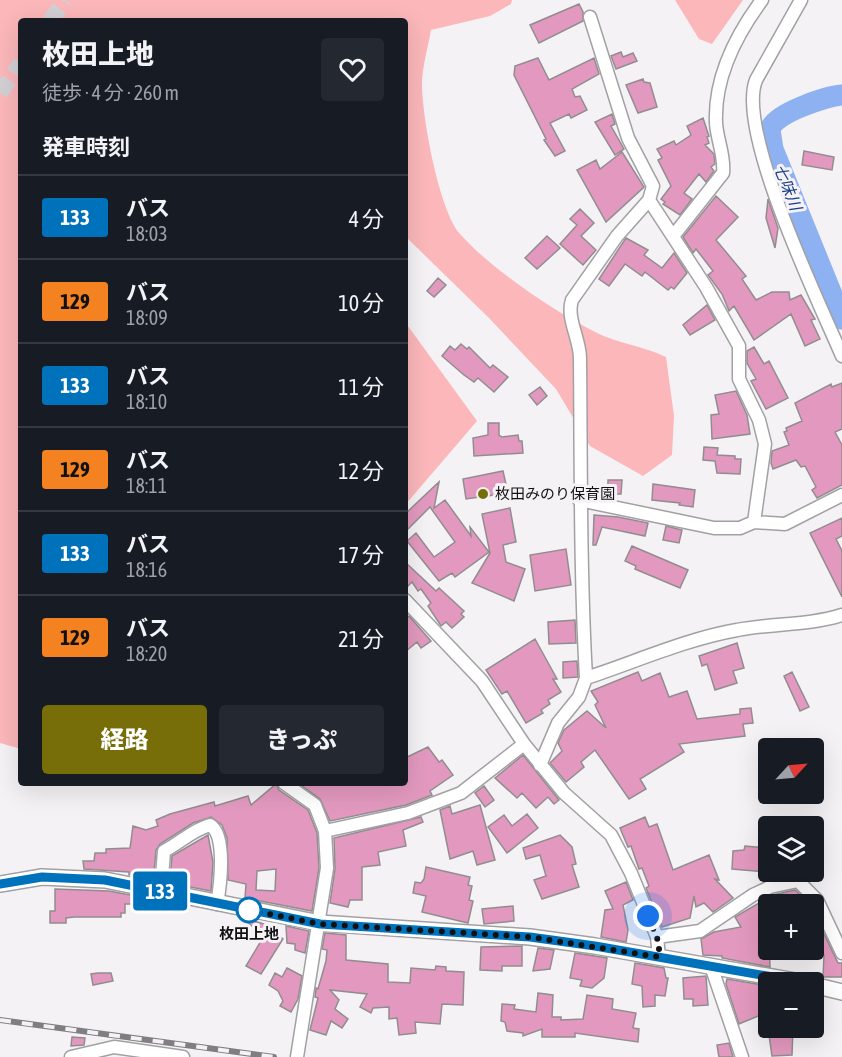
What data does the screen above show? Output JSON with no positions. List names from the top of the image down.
{
  "water": ["七味川"],
  "places": ["枚田みのり保育園", "枚田上地"],
  "lines": ["bus line 133"],
  "north": "top right",
  "page": {
    "on_map": "133",
    "heading": [
      ["枚田上地", "徒歩 · 4 分 · 260 m"],
      "発車時刻"
    ],
    "list": [
      {
        "mark": "133",
        "name": "バス",
        "note": "18:03",
        "value": "4 分"
      },
      {
        "mark": "129",
        "name": "バス",
        "note": "18:09",
        "value": "10 分"
      },
      {
        "mark": "133",
        "name": "バス",
        "note": "18:10",
        "value": "11 分"
      },
      {
        "mark": "129",
        "name": "バス",
        "note": "18:11",
        "value": "12 分"
      },
      {
        "mark": "133",
        "name": "バス",
        "note": "18:16",
        "value": "17 分"
      },
      {
        "mark": "129",
        "name": "バス",
        "note": "18:20",
        "value": "21 分"
      }
    ],
    "buttons": ["経路", "きっぷ"],
    "map_buttons": ["+", "−"]
  }
}
